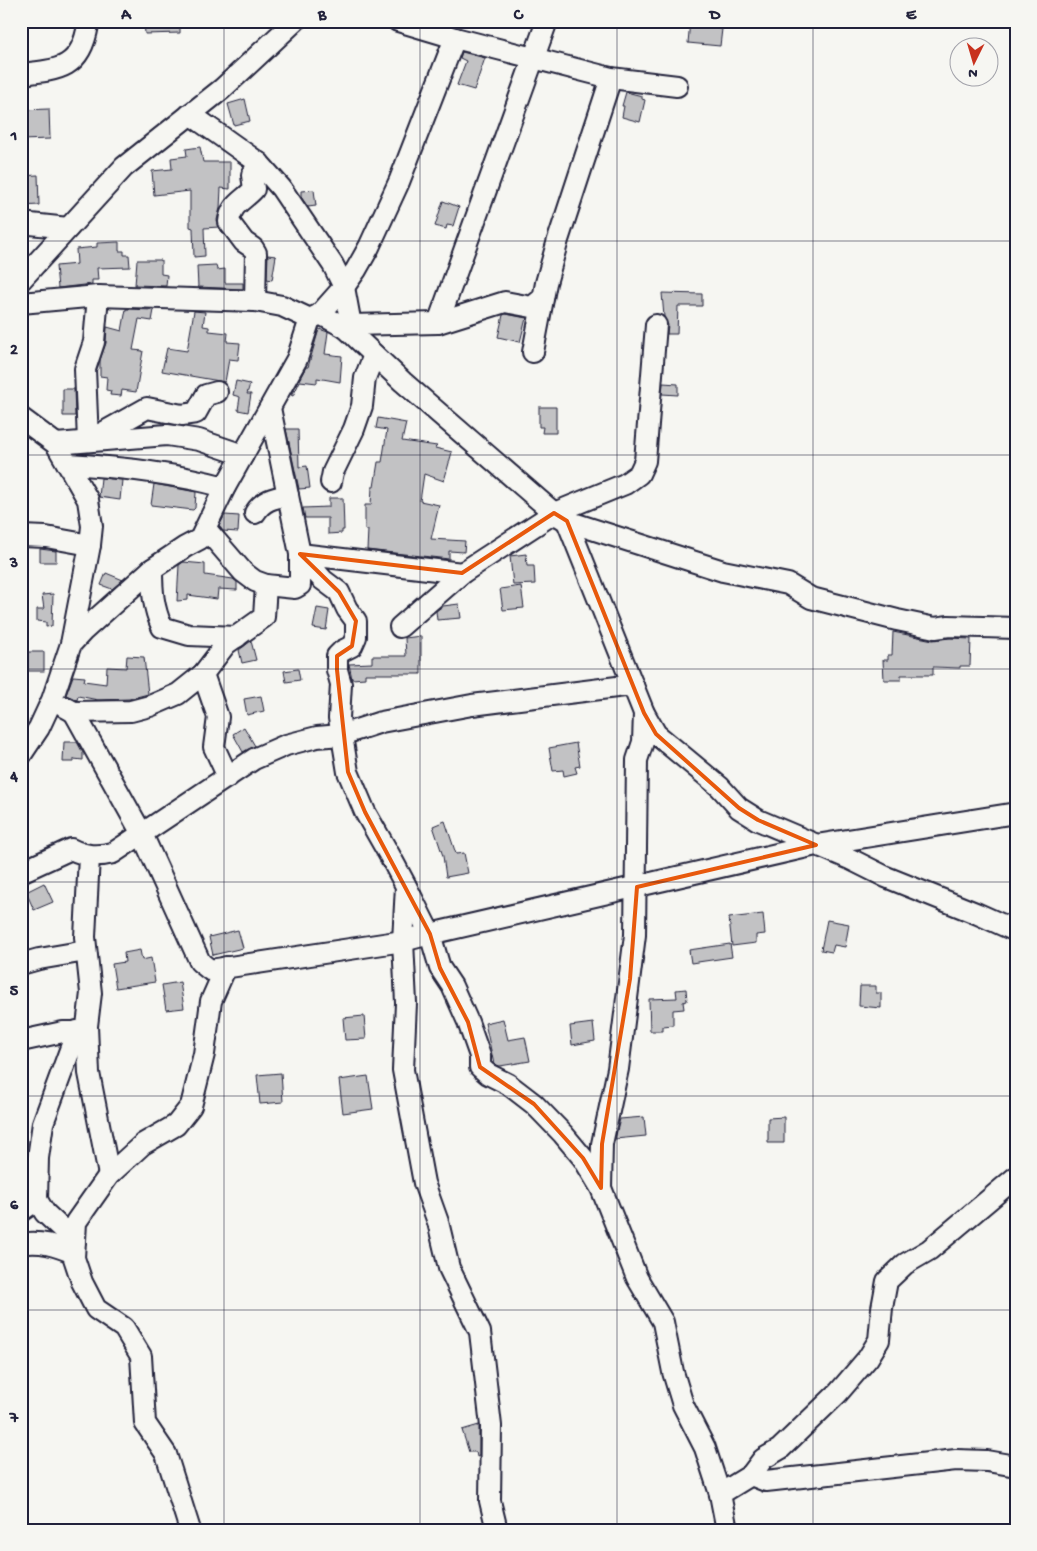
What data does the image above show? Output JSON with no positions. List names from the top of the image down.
{
  "north": "bottom",
  "grid": {
    "columns": [
      "A",
      "B",
      "C",
      "D",
      "E"
    ],
    "rows": [
      "1",
      "2",
      "3",
      "4",
      "5",
      "6",
      "7"
    ]
  }
}
